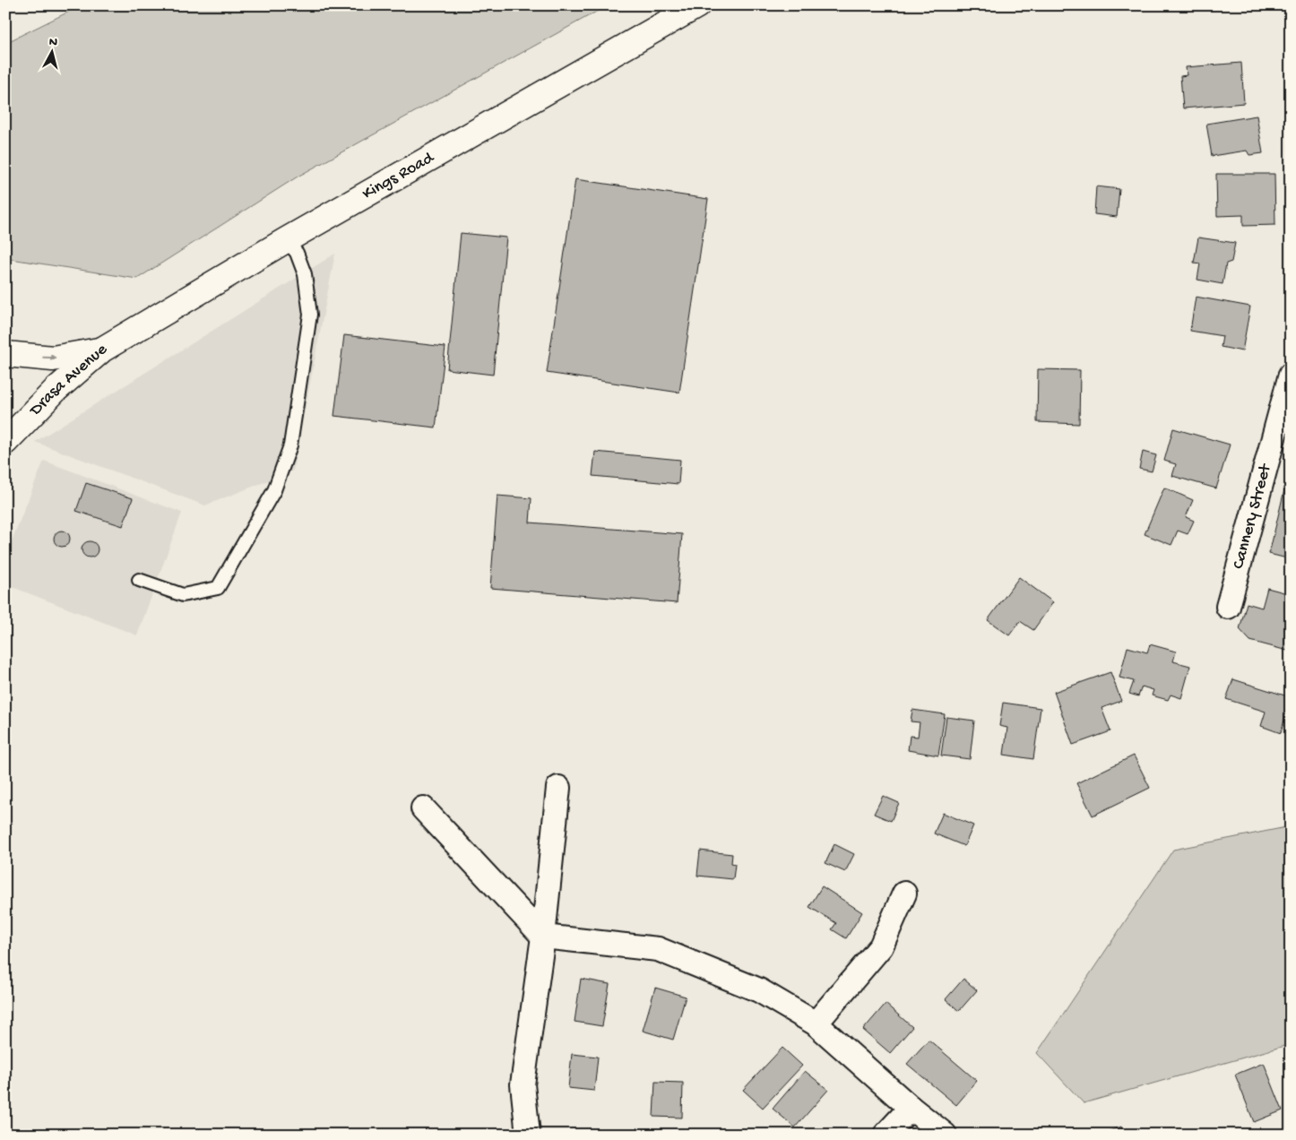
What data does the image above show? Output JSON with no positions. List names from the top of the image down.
{
  "streets": {
    "highway": ["Kings Road", "Drasa Avenue"],
    "street": ["Cannery Street"]
  },
  "crossings": [
    ["Kings Road", "Drasa Avenue"]
  ],
  "one_way": ["Drasa Avenue"],
  "north": "top"
}
